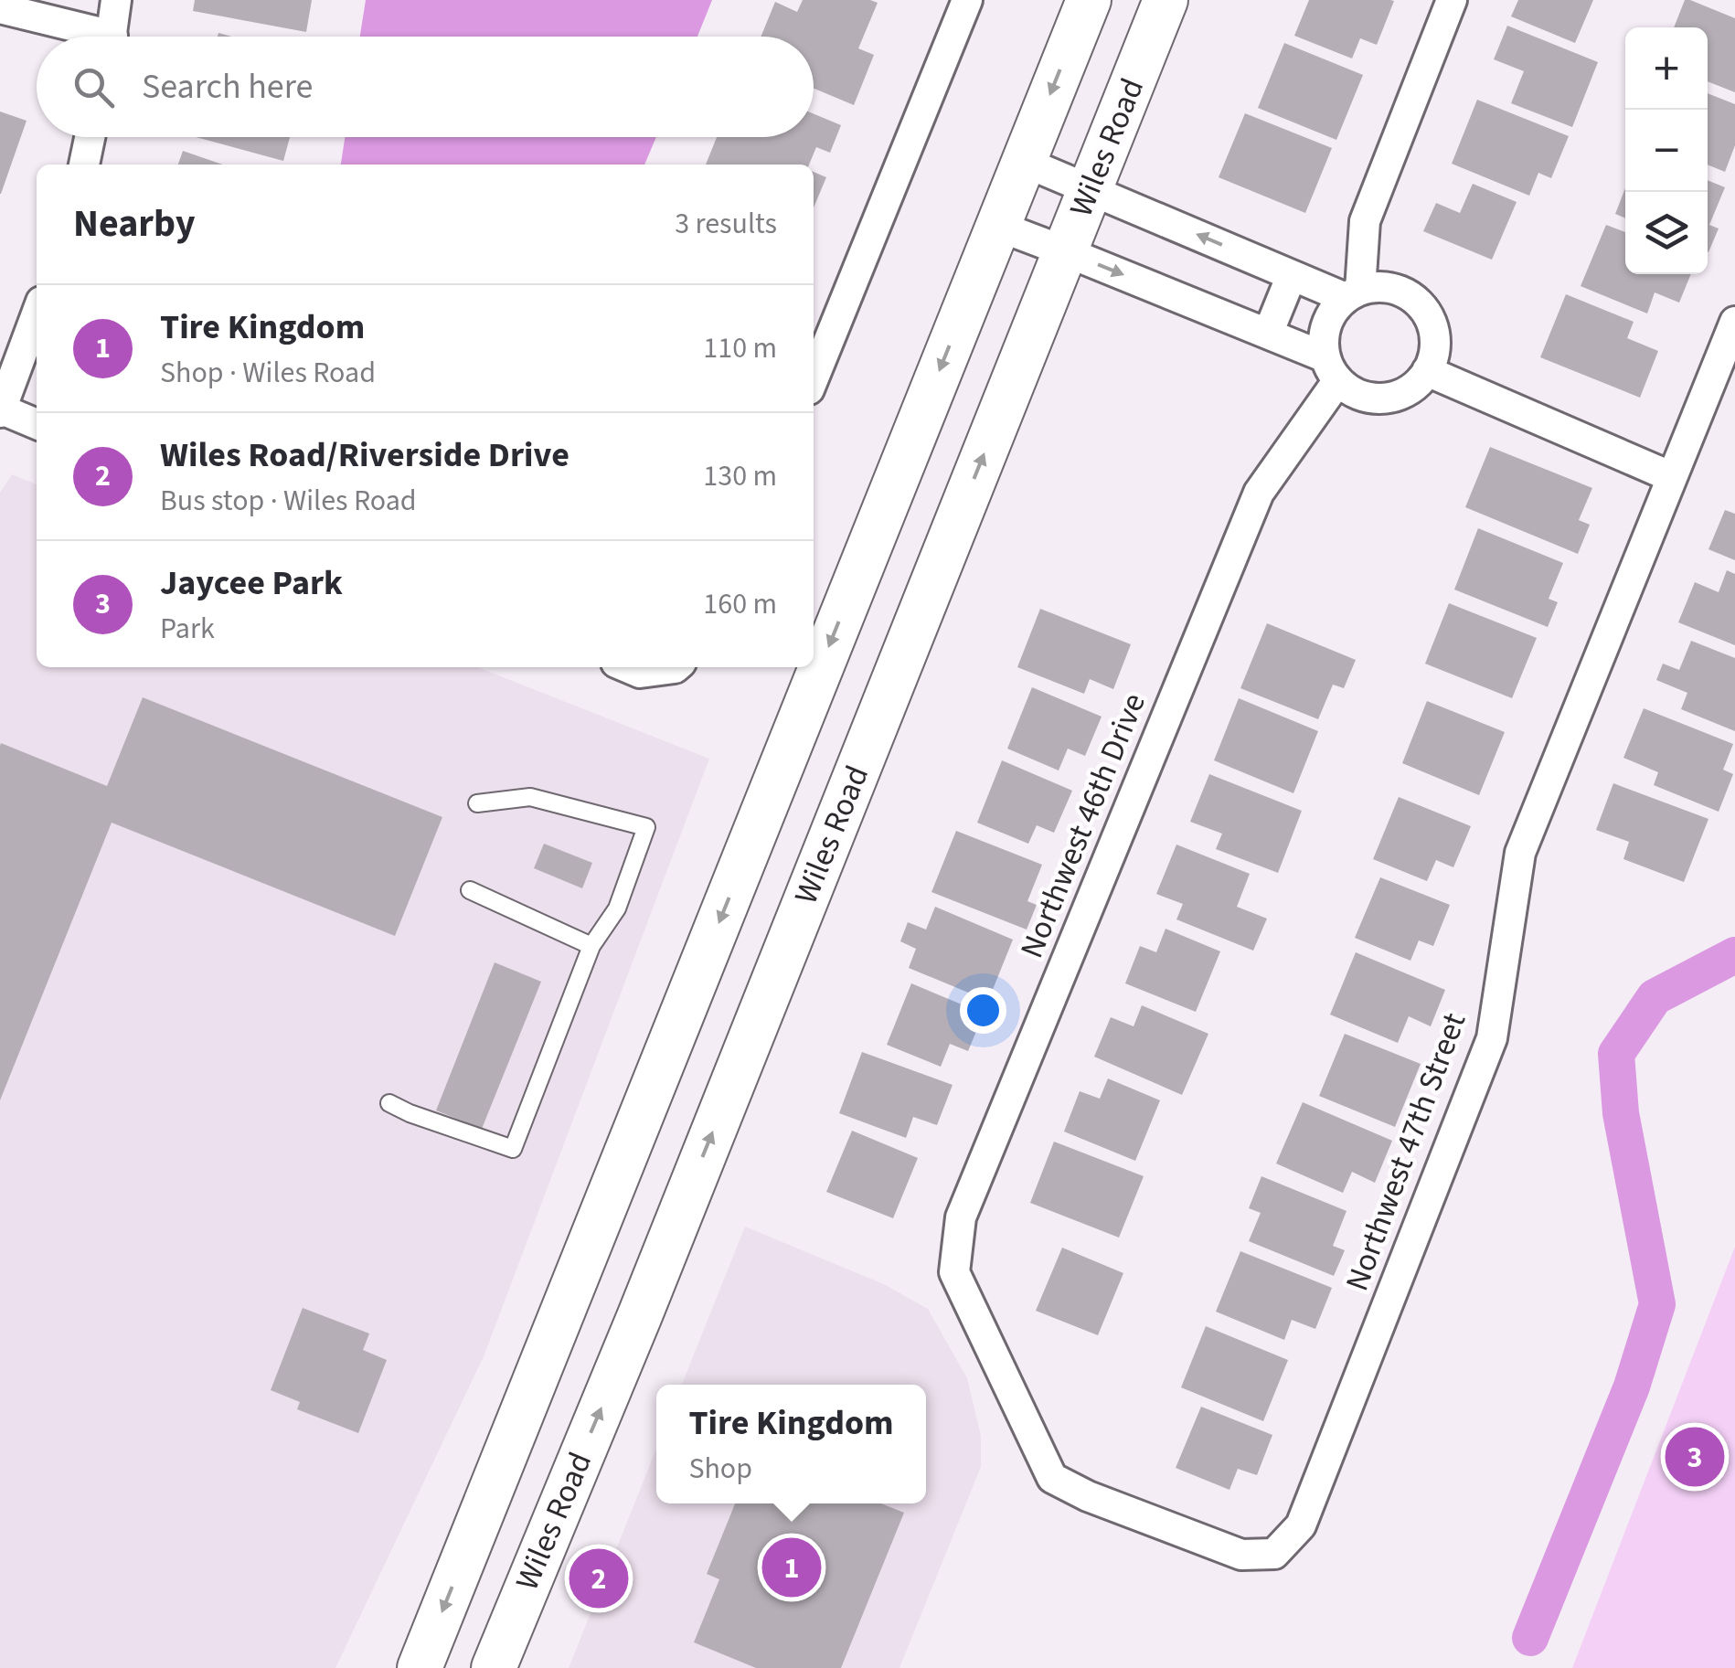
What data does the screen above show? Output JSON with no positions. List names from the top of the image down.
{
  "streets": {
    "main road": ["Wiles Road"],
    "street": ["Northwest 46th Drive", "Northwest 47th Street"]
  },
  "crossings": [
    ["Northwest 46th Drive", "Northwest 47th Street"]
  ],
  "page": {
    "map_buttons": ["+", "−"],
    "search": "Search here",
    "heading": ["Nearby", "3 results"],
    "list": [
      {
        "mark": "1",
        "name": "Tire Kingdom",
        "note": "Shop · Wiles Road",
        "value": "110 m"
      },
      {
        "mark": "2",
        "name": "Wiles Road/Riverside Drive",
        "note": "Bus stop · Wiles Road",
        "value": "130 m"
      },
      {
        "mark": "3",
        "name": "Jaycee Park",
        "note": "Park",
        "value": "160 m"
      }
    ],
    "popup": ["Tire Kingdom", "Shop"],
    "pins": ["3", "1", "2"]
  }
}
